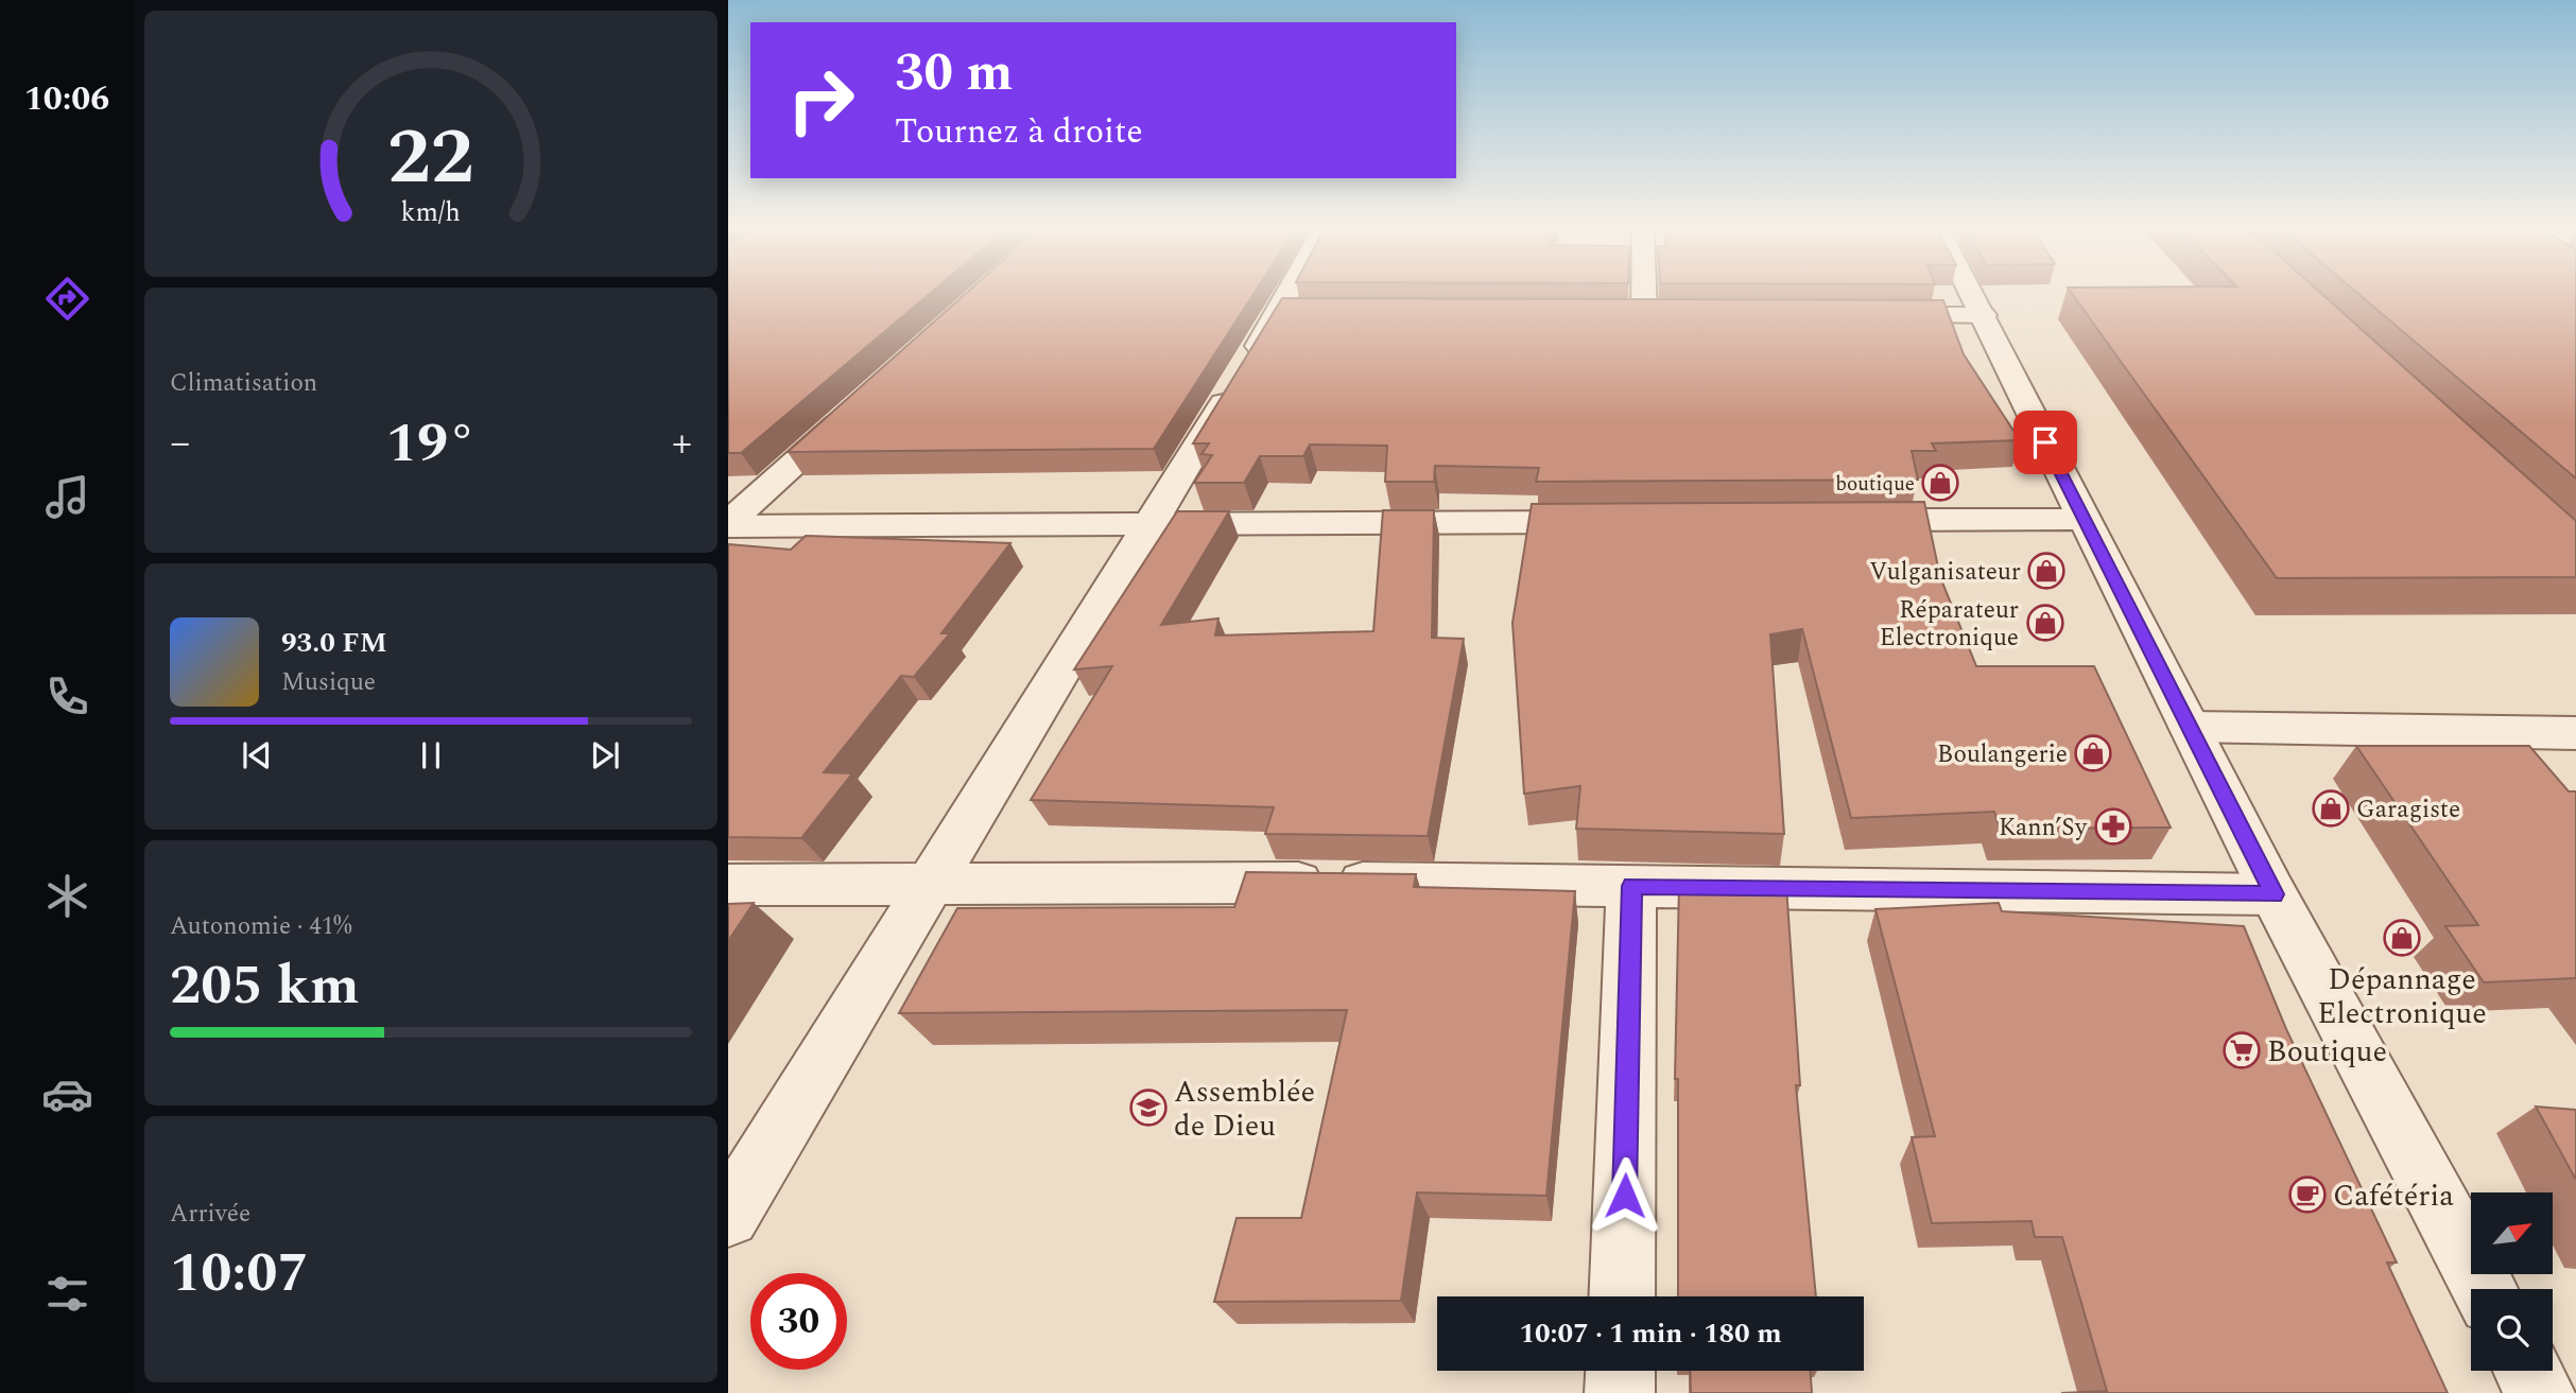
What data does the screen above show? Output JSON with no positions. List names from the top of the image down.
{
  "places": {
    "shop": [
      "boutique",
      "Vulganisateur",
      "Réparateur Electronique",
      "Boulangerie",
      "Garagiste",
      "Dépannage Electronique"
    ],
    "pharmacy": ["Kann’Sy"],
    "supermarket": ["Boutique"],
    "school or university": ["Assemblée de Dieu"],
    "cafe": ["Cafétéria"]
  },
  "north": "top right",
  "page": {
    "tabs": "10:06",
    "turn": ["30 m", "Tournez à droite"],
    "tile": [
      "Climatisation",
      ["Autonomie · 41%", "205 km"],
      ["Arrivée", "10:07"]
    ],
    "heat": ["−", "19°", "+"],
    "song": ["93.0 FM", "Musique"],
    "limit": "30",
    "trip": "10:07 · 1 min · 180 m",
    "gauge": ["22", "km/h"]
  }
}
